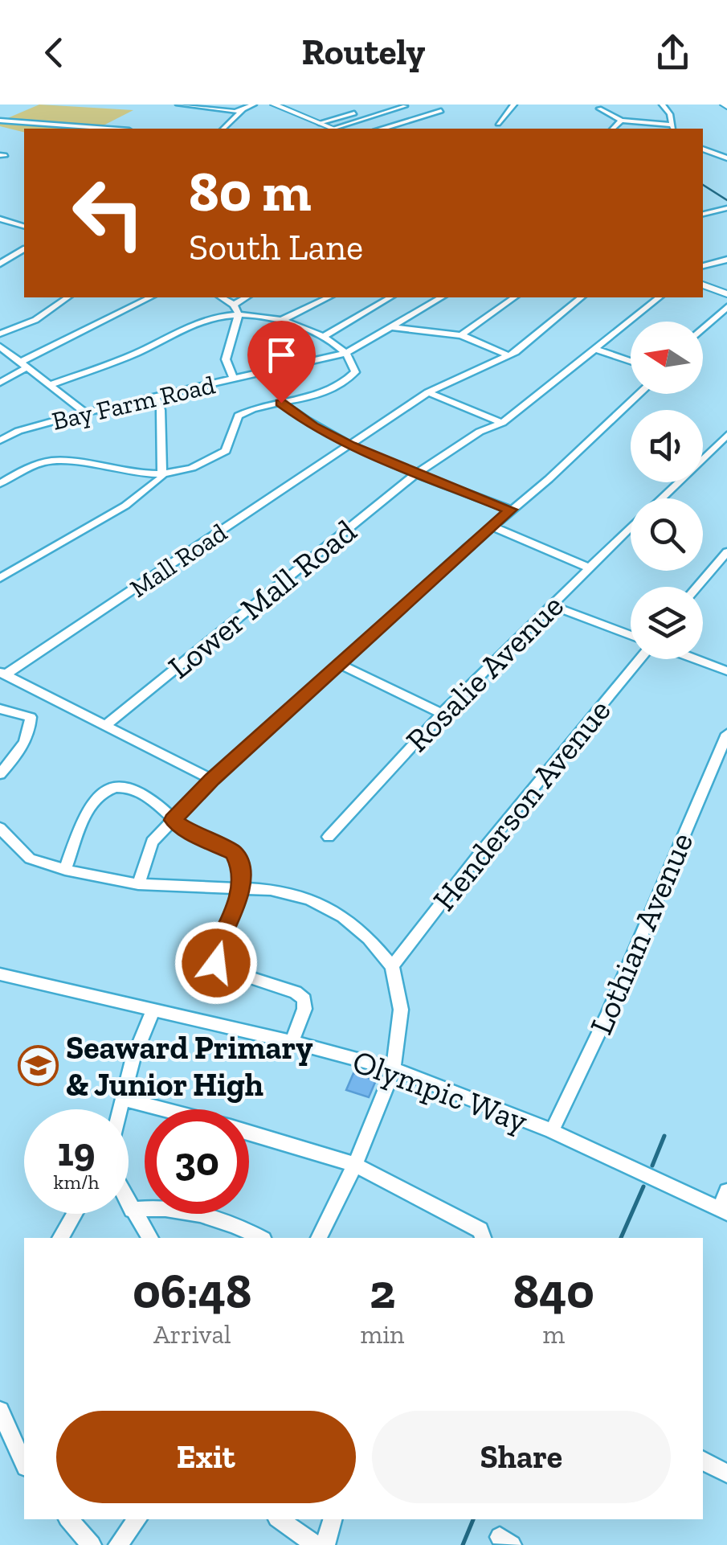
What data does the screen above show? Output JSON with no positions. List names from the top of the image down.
{
  "streets": {
    "street": [
      "Bay Farm Road",
      "Mall Road",
      "Lower Mall Road",
      "Rosalie Avenue",
      "Henderson Avenue",
      "Lothian Avenue",
      "Olympic Way"
    ]
  },
  "crossings": [
    ["Lothian Avenue", "Olympic Way"]
  ],
  "places": {
    "school or university": ["Seaward Primary & Junior High"]
  },
  "north": "left",
  "page": {
    "header": "Routely",
    "turn": ["80 m", "South Lane"],
    "speed": "19 km/h",
    "limit": "30",
    "eta": [
      "06:48",
      "Arrival",
      "2",
      "min",
      "840",
      "m"
    ],
    "buttons": ["Exit", "Share"]
  }
}
